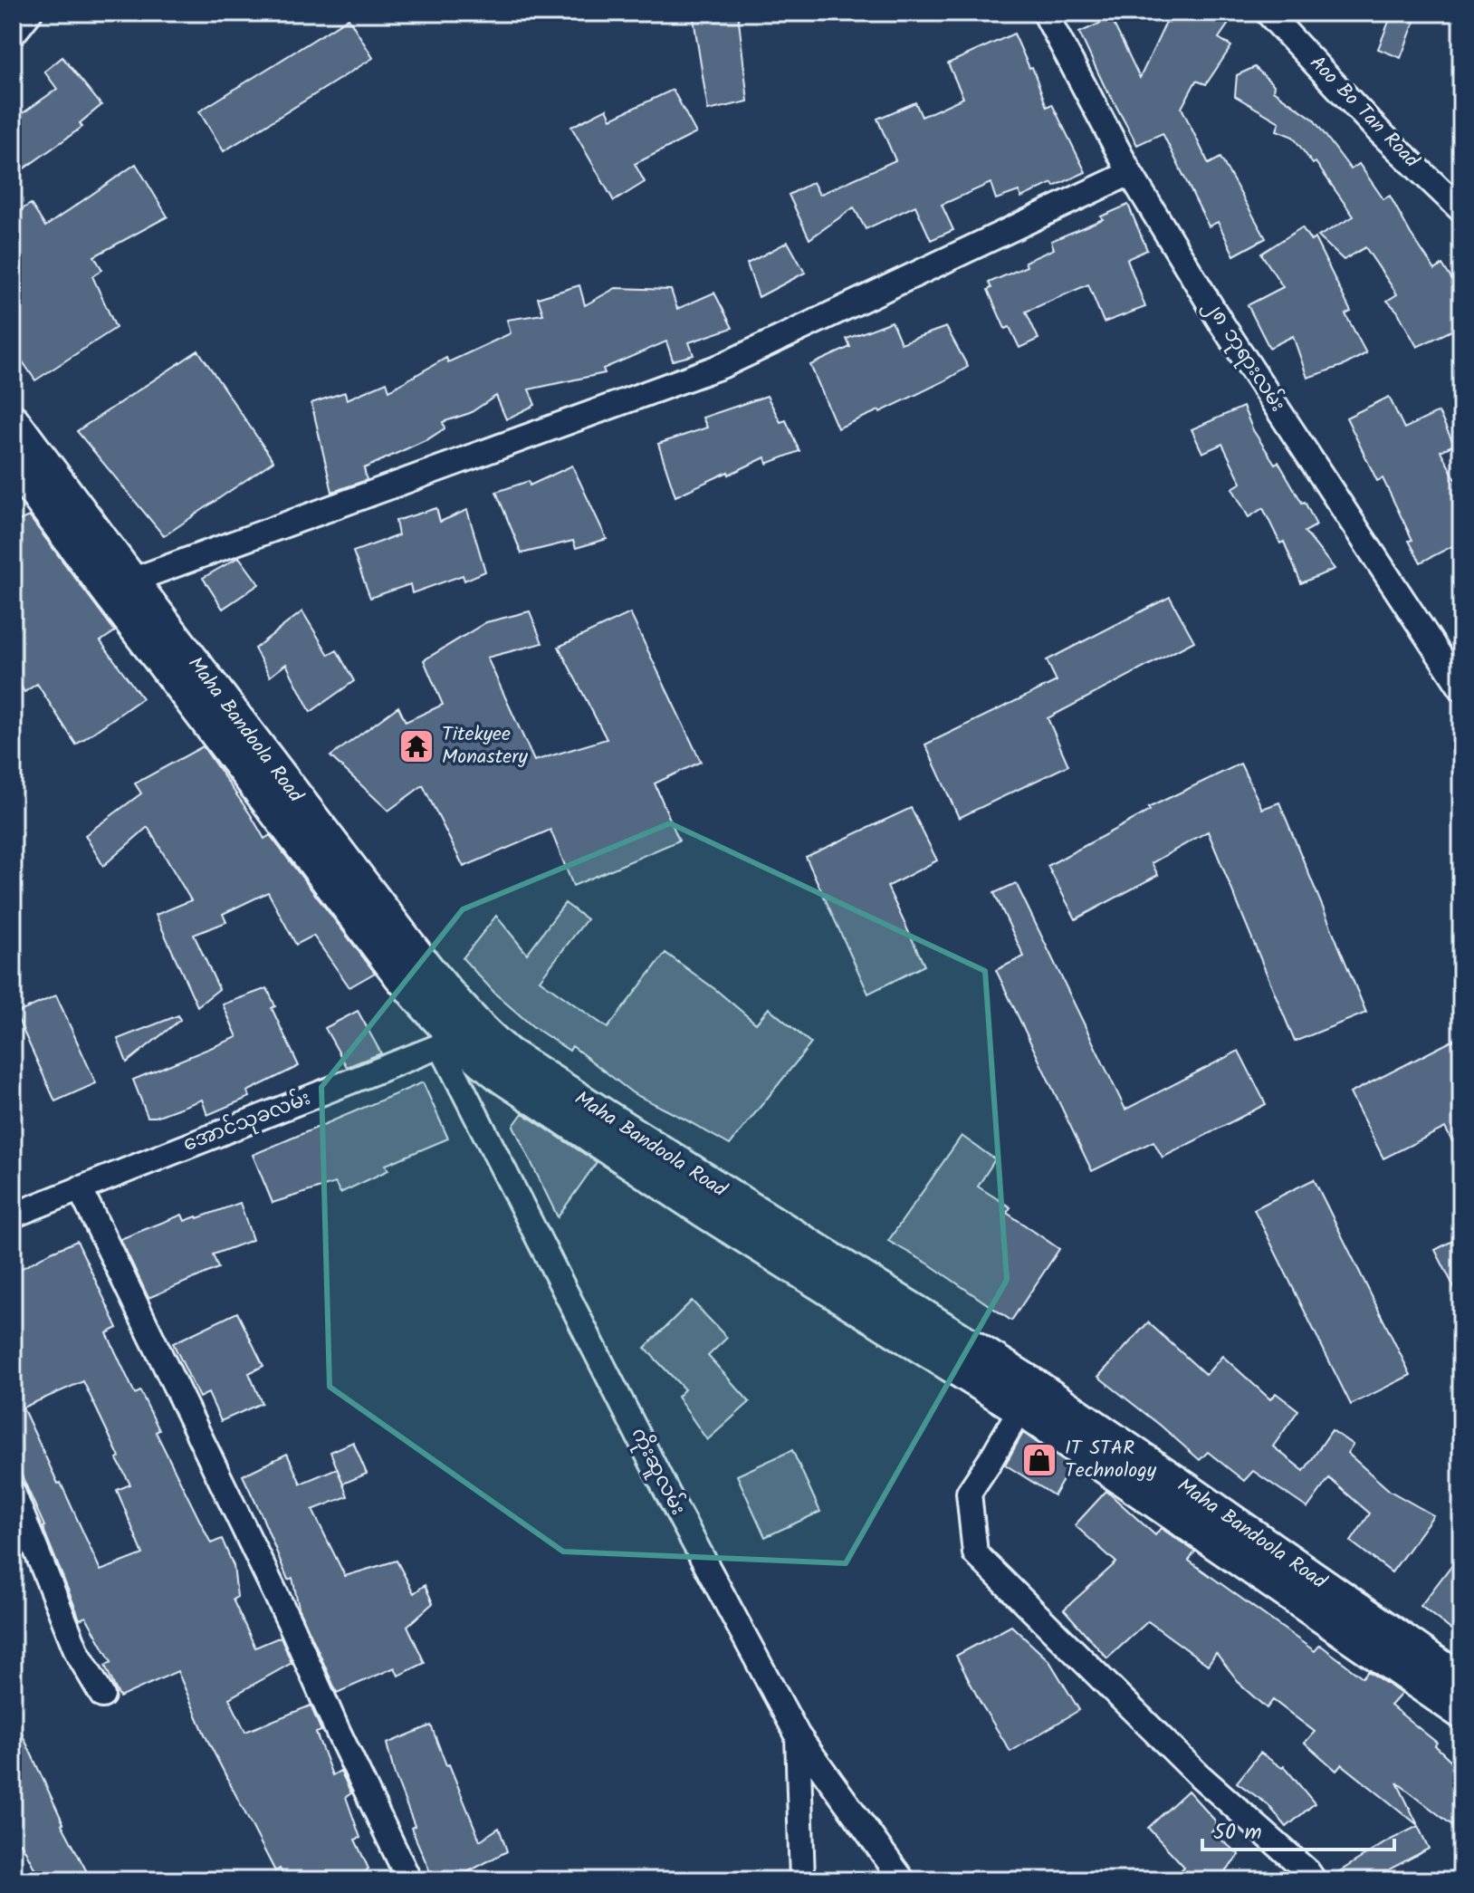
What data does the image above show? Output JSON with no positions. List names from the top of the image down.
{
  "streets": {
    "main road": ["Maha Bandoola Road"],
    "street": [
      "Aoo Bo Tan Road",
      "၂၈ ဘုရားလမ်း",
      "အောင်သုခလမ်း",
      "ကိုးဆူလမ်း"
    ]
  },
  "crossings": [
    ["Maha Bandoola Road", "အောင်သုခလမ်း"],
    ["Maha Bandoola Road", "ကိုးဆူလမ်း"],
    ["အောင်သုခလမ်း", "ကိုးဆူလမ်း"]
  ],
  "places": {
    "temple": ["Titekyee Monastery"],
    "shop": ["IT STAR Technology"]
  },
  "scale_bar": "50 m"
}
